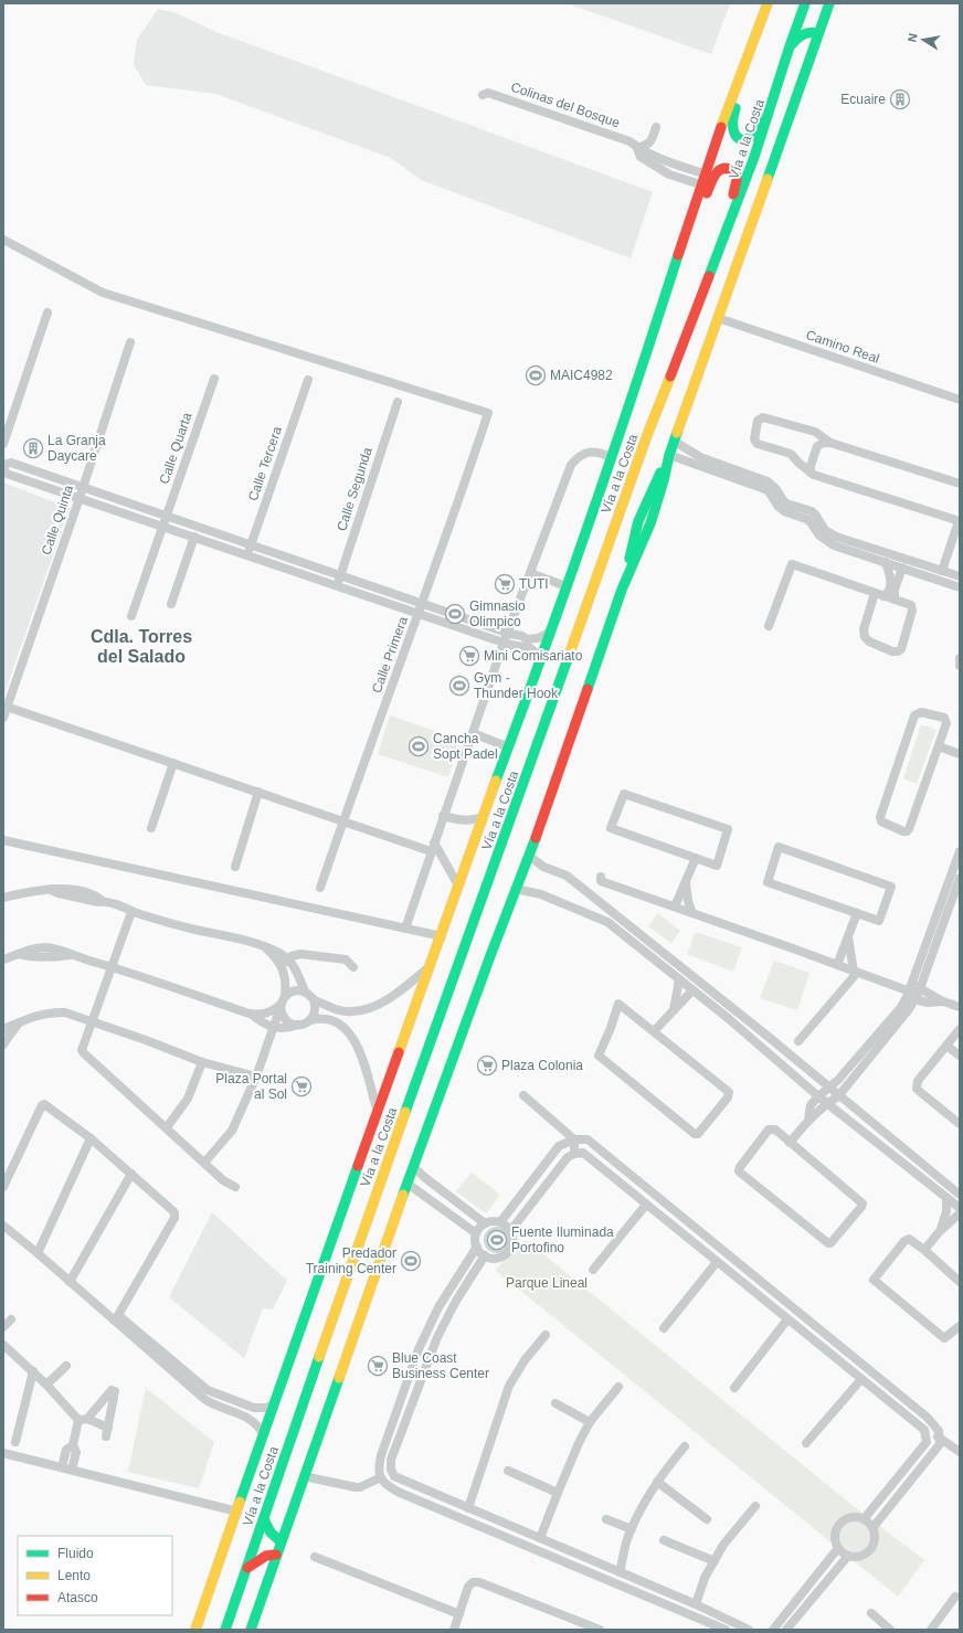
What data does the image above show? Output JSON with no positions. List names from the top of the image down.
{
  "streets": {
    "main road": ["Vía a la Costa"],
    "street": [
      "Colinas del Bosque",
      "Camino Real",
      "Calle Quarta",
      "Calle Tercera",
      "Calle Segunda",
      "Calle Quinta",
      "Calle Primera"
    ]
  },
  "crossings": [
    ["Colinas del Bosque", "Vía a la Costa"]
  ],
  "districts": ["Cdla. Torres del Salado"],
  "parks": ["Parque Lineal"],
  "places": {
    "building": ["Ecuaire", "La Granja Daycare"],
    "sports": [
      "MAIC4982",
      "Gimnasio Olimpico",
      "Gym - Thunder Hook",
      "Cancha Sopt Padel",
      "Fuente Iluminada Portofino",
      "Predador Training Center"
    ],
    "supermarket": [
      "TUTI",
      "Mini Comisariato",
      "Plaza Colonia",
      "Plaza Portal al Sol",
      "Blue Coast Business Center"
    ]
  },
  "legend": ["Fluido", "Lento", "Atasco"],
  "north": "left"
}
